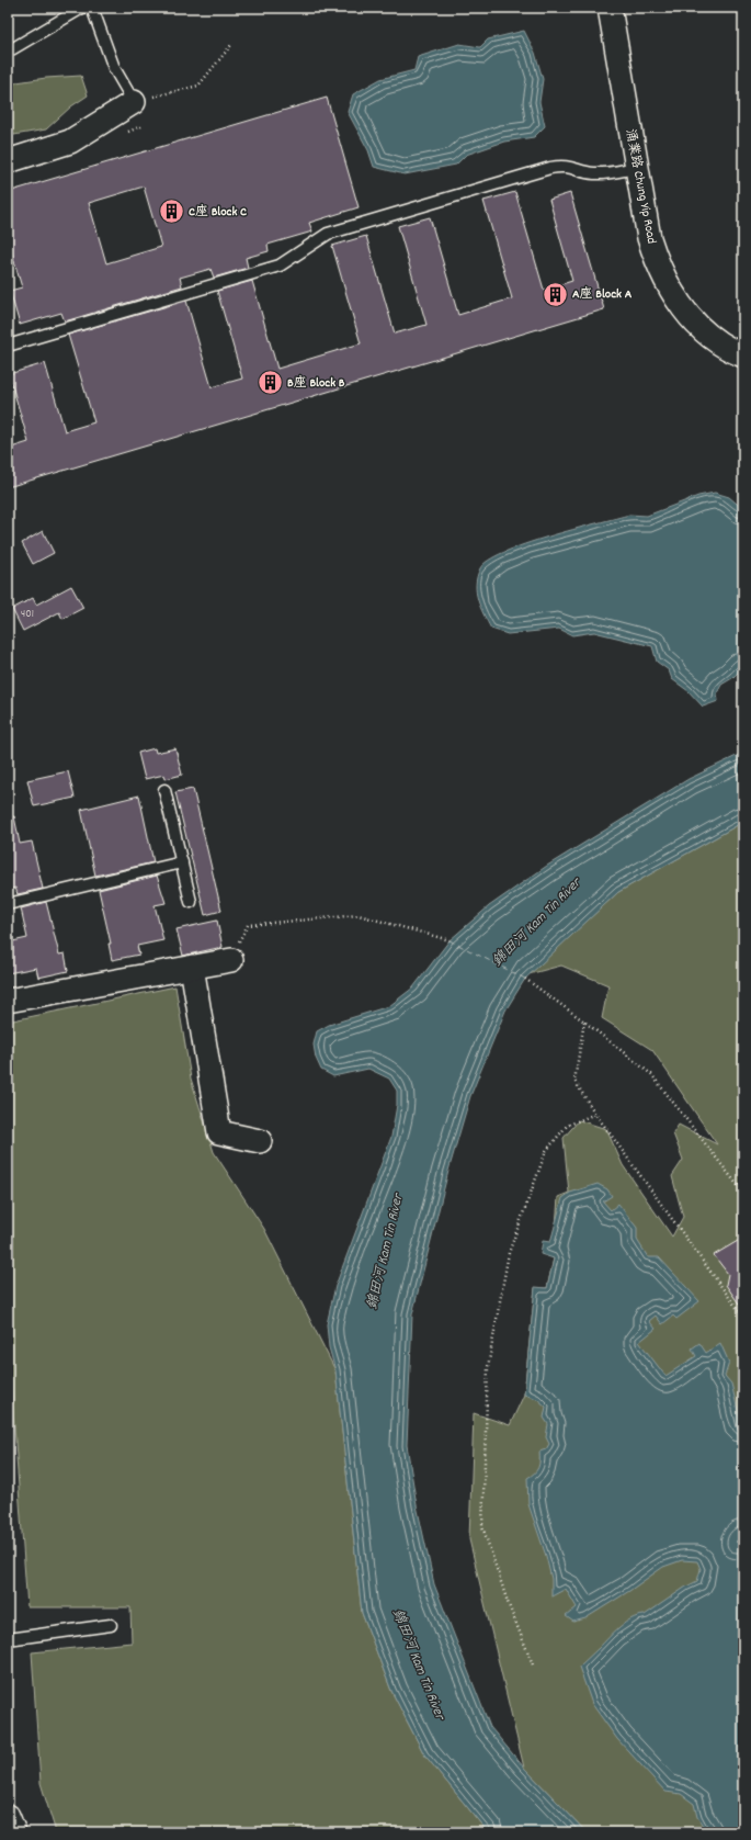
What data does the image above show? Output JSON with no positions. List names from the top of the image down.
{
  "streets": {
    "street": ["涌業路 Chung Yip Road"]
  },
  "water": ["錦田河 Kam Tin River"],
  "places": {
    "building": ["C座 Block C", "A座 Block A", "B座 Block B"]
  },
  "house_numbers": ["401"]
}
